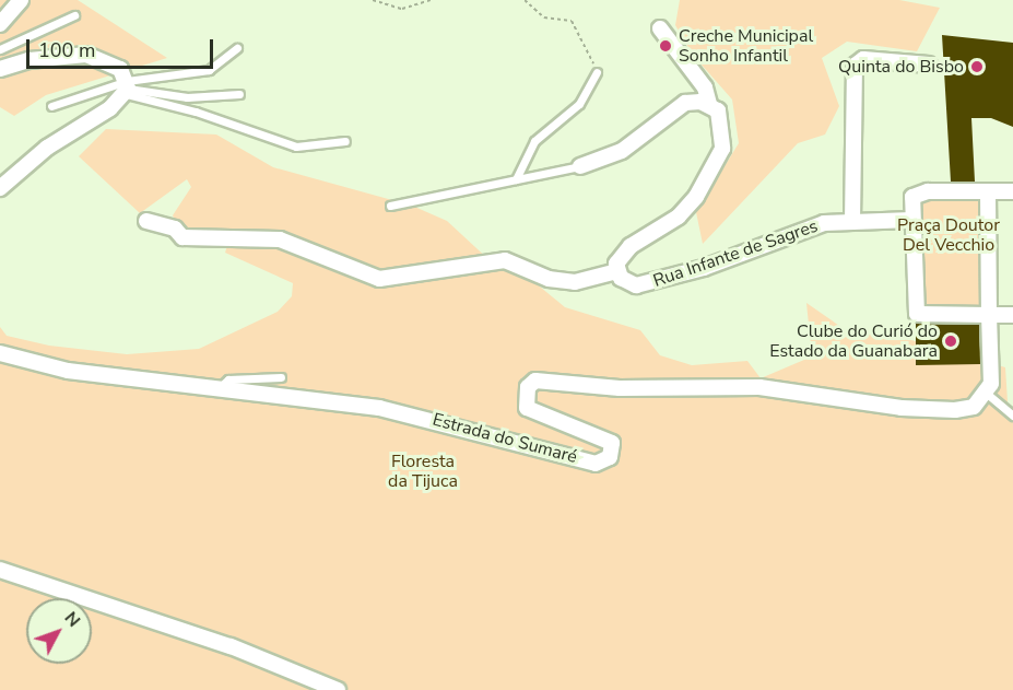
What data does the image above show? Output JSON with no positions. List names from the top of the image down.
{
  "streets": {
    "street": ["Rua Infante de Sagres", "Estrada do Sumaré"]
  },
  "parks": ["Praça Doutor Del Vecchio", "Floresta da Tijuca"],
  "places": ["Creche Municipal Sonho Infantil", "Quinta do Bisbo", "Clube do Curió do Estado da Guanabara"],
  "scale_bar": "100 m",
  "north": "top right"
}
